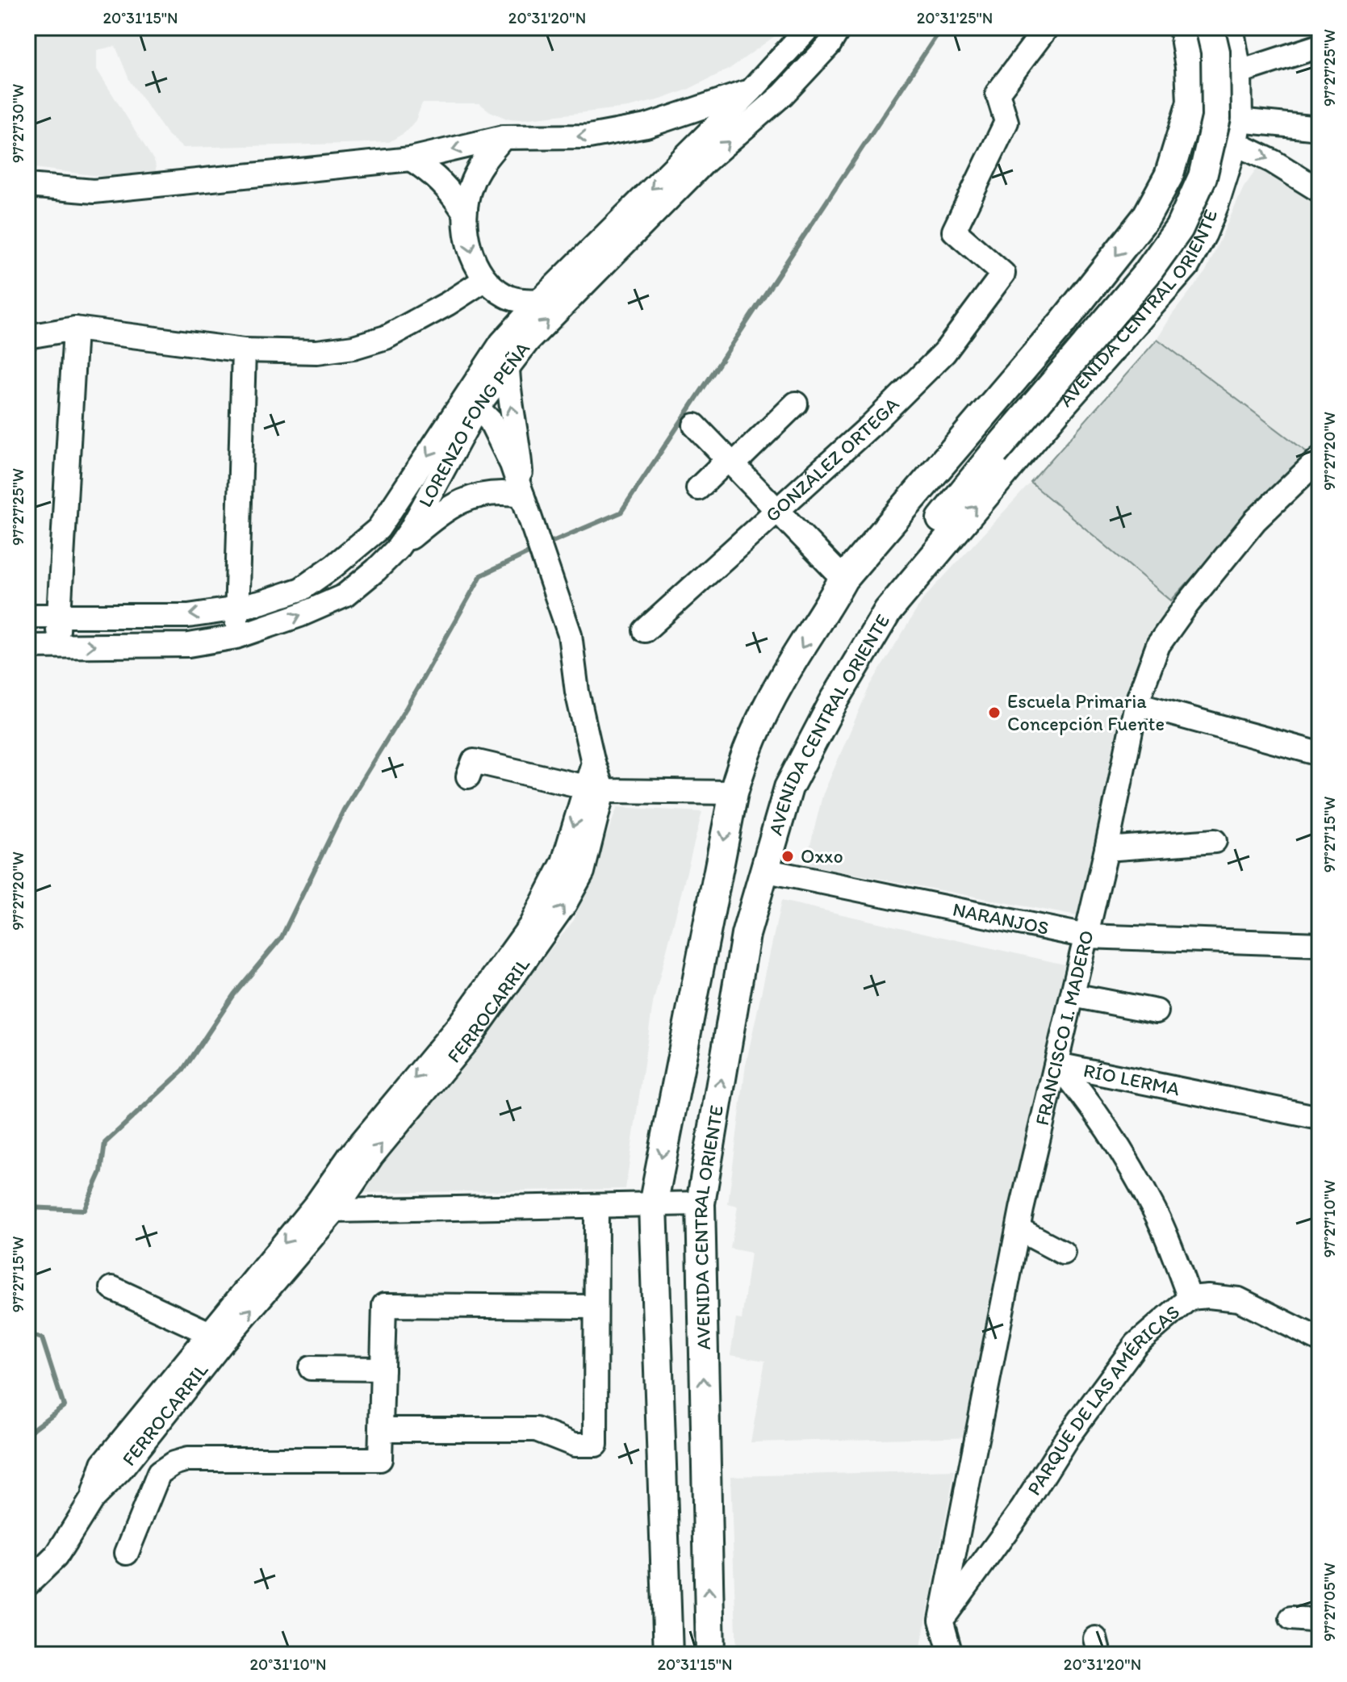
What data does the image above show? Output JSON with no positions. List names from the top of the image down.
{
  "streets": {
    "main road": ["AVENIDA CENTRAL ORIENTE"],
    "street": [
      "LORENZO FONG PEÑA",
      "GONZÁLEZ ORTEGA",
      "NARANJOS",
      "FERROCARRIL",
      "FRANCISCO I. MADERO",
      "RÍO LERMA",
      "PARQUE DE LAS AMÉRICAS"
    ]
  },
  "crossings": [
    ["AVENIDA CENTRAL ORIENTE", "NARANJOS"],
    ["LORENZO FONG PEÑA", "FERROCARRIL"],
    ["NARANJOS", "FRANCISCO I. MADERO"],
    ["FRANCISCO I. MADERO", "RÍO LERMA"],
    ["FRANCISCO I. MADERO", "PARQUE DE LAS AMÉRICAS"],
    ["RÍO LERMA", "PARQUE DE LAS AMÉRICAS"]
  ],
  "places": ["Escuela Primaria Concepción Fuente", "Oxxo"],
  "coordinates": [
    "20°31'15\"N",
    "20°31'20\"N",
    "20°31'25\"N",
    "97°27'25\"W",
    "97°27'30\"W",
    "97°27'20\"W",
    "97°27'15\"W",
    "97°27'10\"W",
    "97°27'05\"W",
    "20°31'10\"N"
  ]
}
